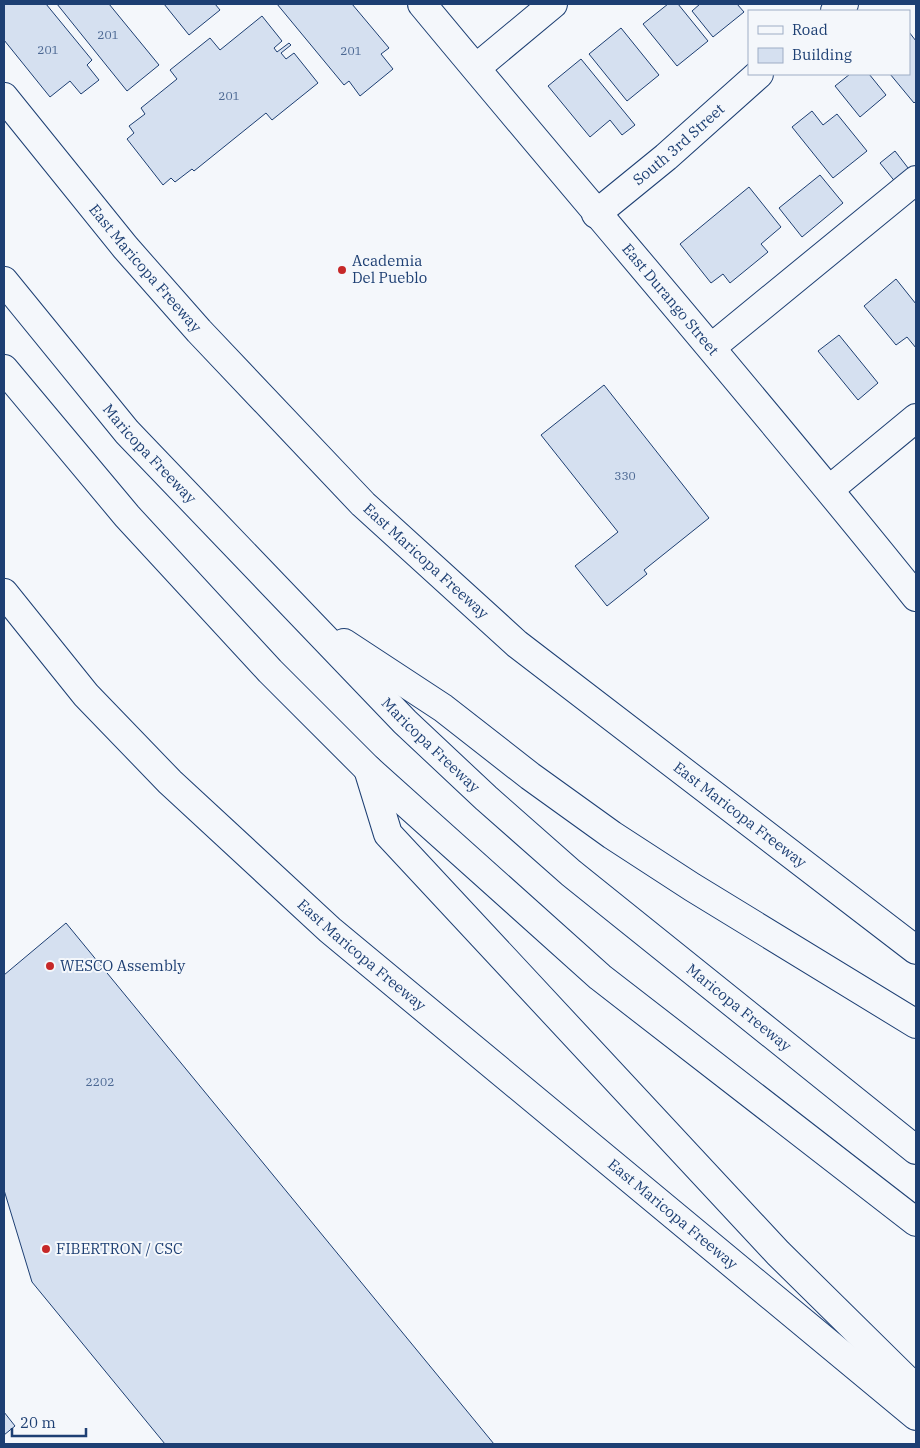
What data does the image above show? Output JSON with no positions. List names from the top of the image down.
{
  "streets": {
    "main road": [
      "South 3rd Street",
      "East Maricopa Freeway",
      "East Durango Street",
      "Maricopa Freeway"
    ]
  },
  "crossings": [
    ["South 3rd Street", "East Durango Street"]
  ],
  "places": ["Academia Del Pueblo", "WESCO Assembly", "FIBERTRON / CSC"],
  "house_numbers": [
    "201",
    "201",
    "201",
    "201",
    "330",
    "2202"
  ],
  "legend": ["Road", "Building"],
  "scale_bar": "20 m"
}
